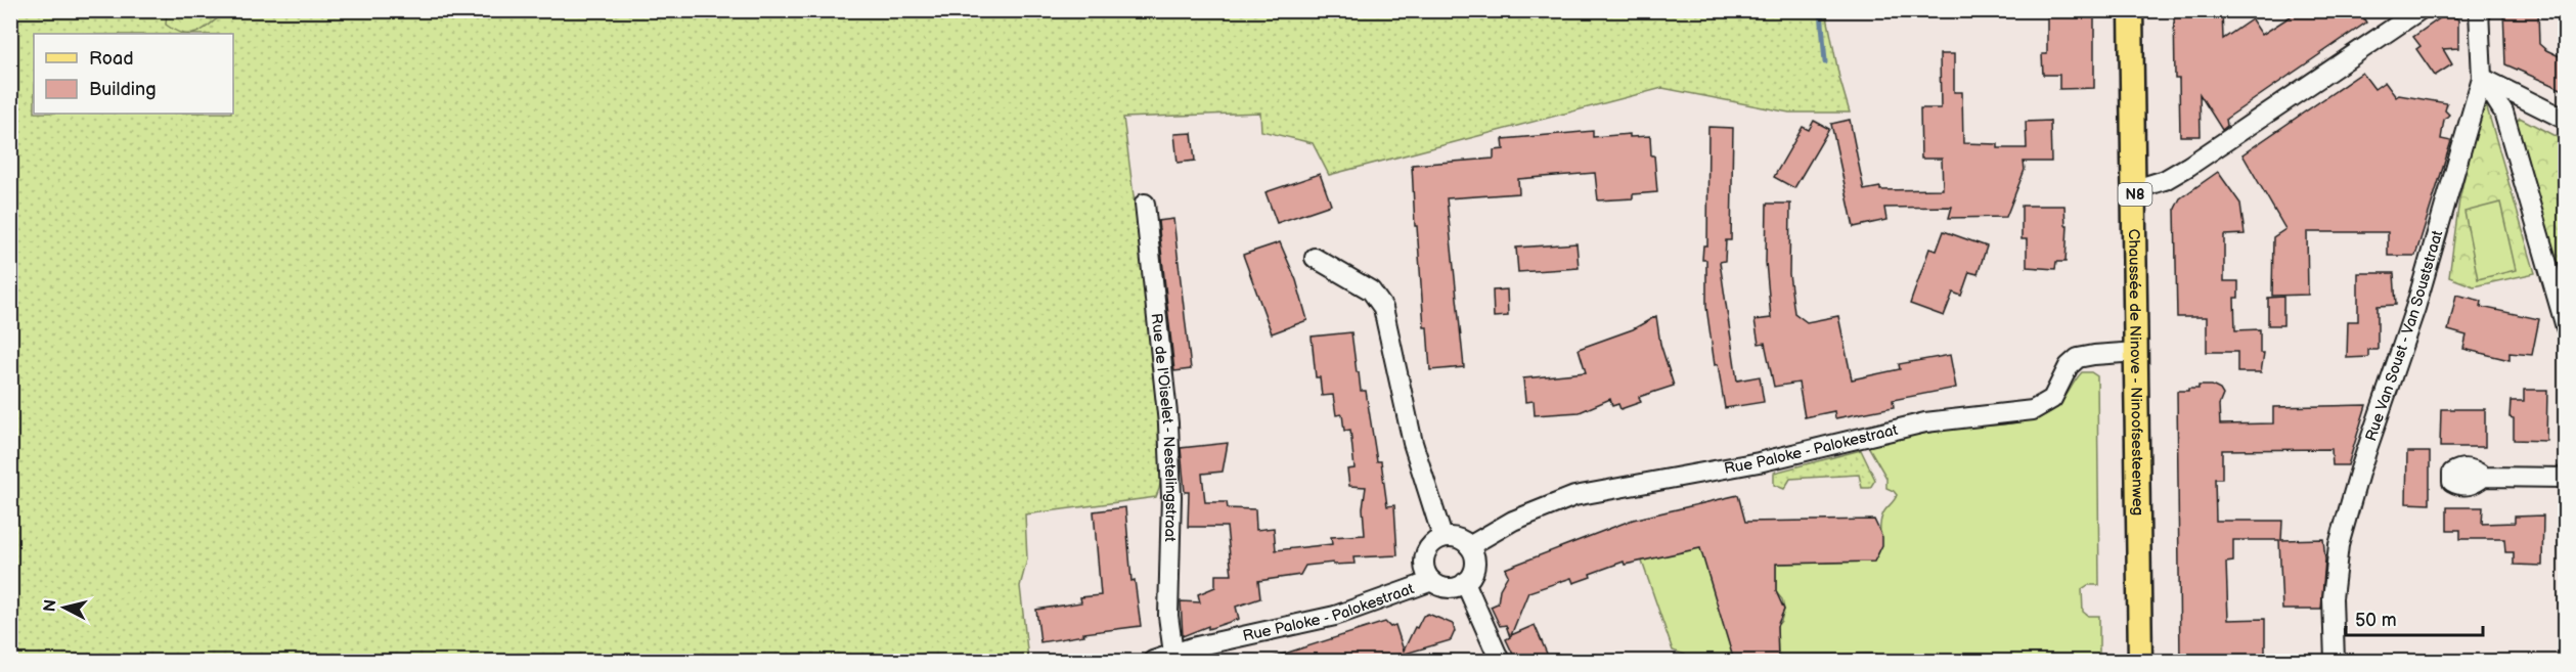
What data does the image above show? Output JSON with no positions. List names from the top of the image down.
{
  "streets": {
    "main road": ["N8", "Chaussée de Ninove - Ninoofsesteenweg"],
    "street": ["Rue Van Soust - Van Souststraat", "Rue de l'Oiselet - Nestelingstraat", "Rue Paloke - Palokestraat"]
  },
  "crossings": [
    ["Chaussée de Ninove - Ninoofsesteenweg", "Rue Paloke - Palokestraat"],
    ["Rue de l'Oiselet - Nestelingstraat", "Rue Paloke - Palokestraat"]
  ],
  "legend": ["Road", "Building"],
  "scale_bar": "50 m",
  "north": "left"
}
